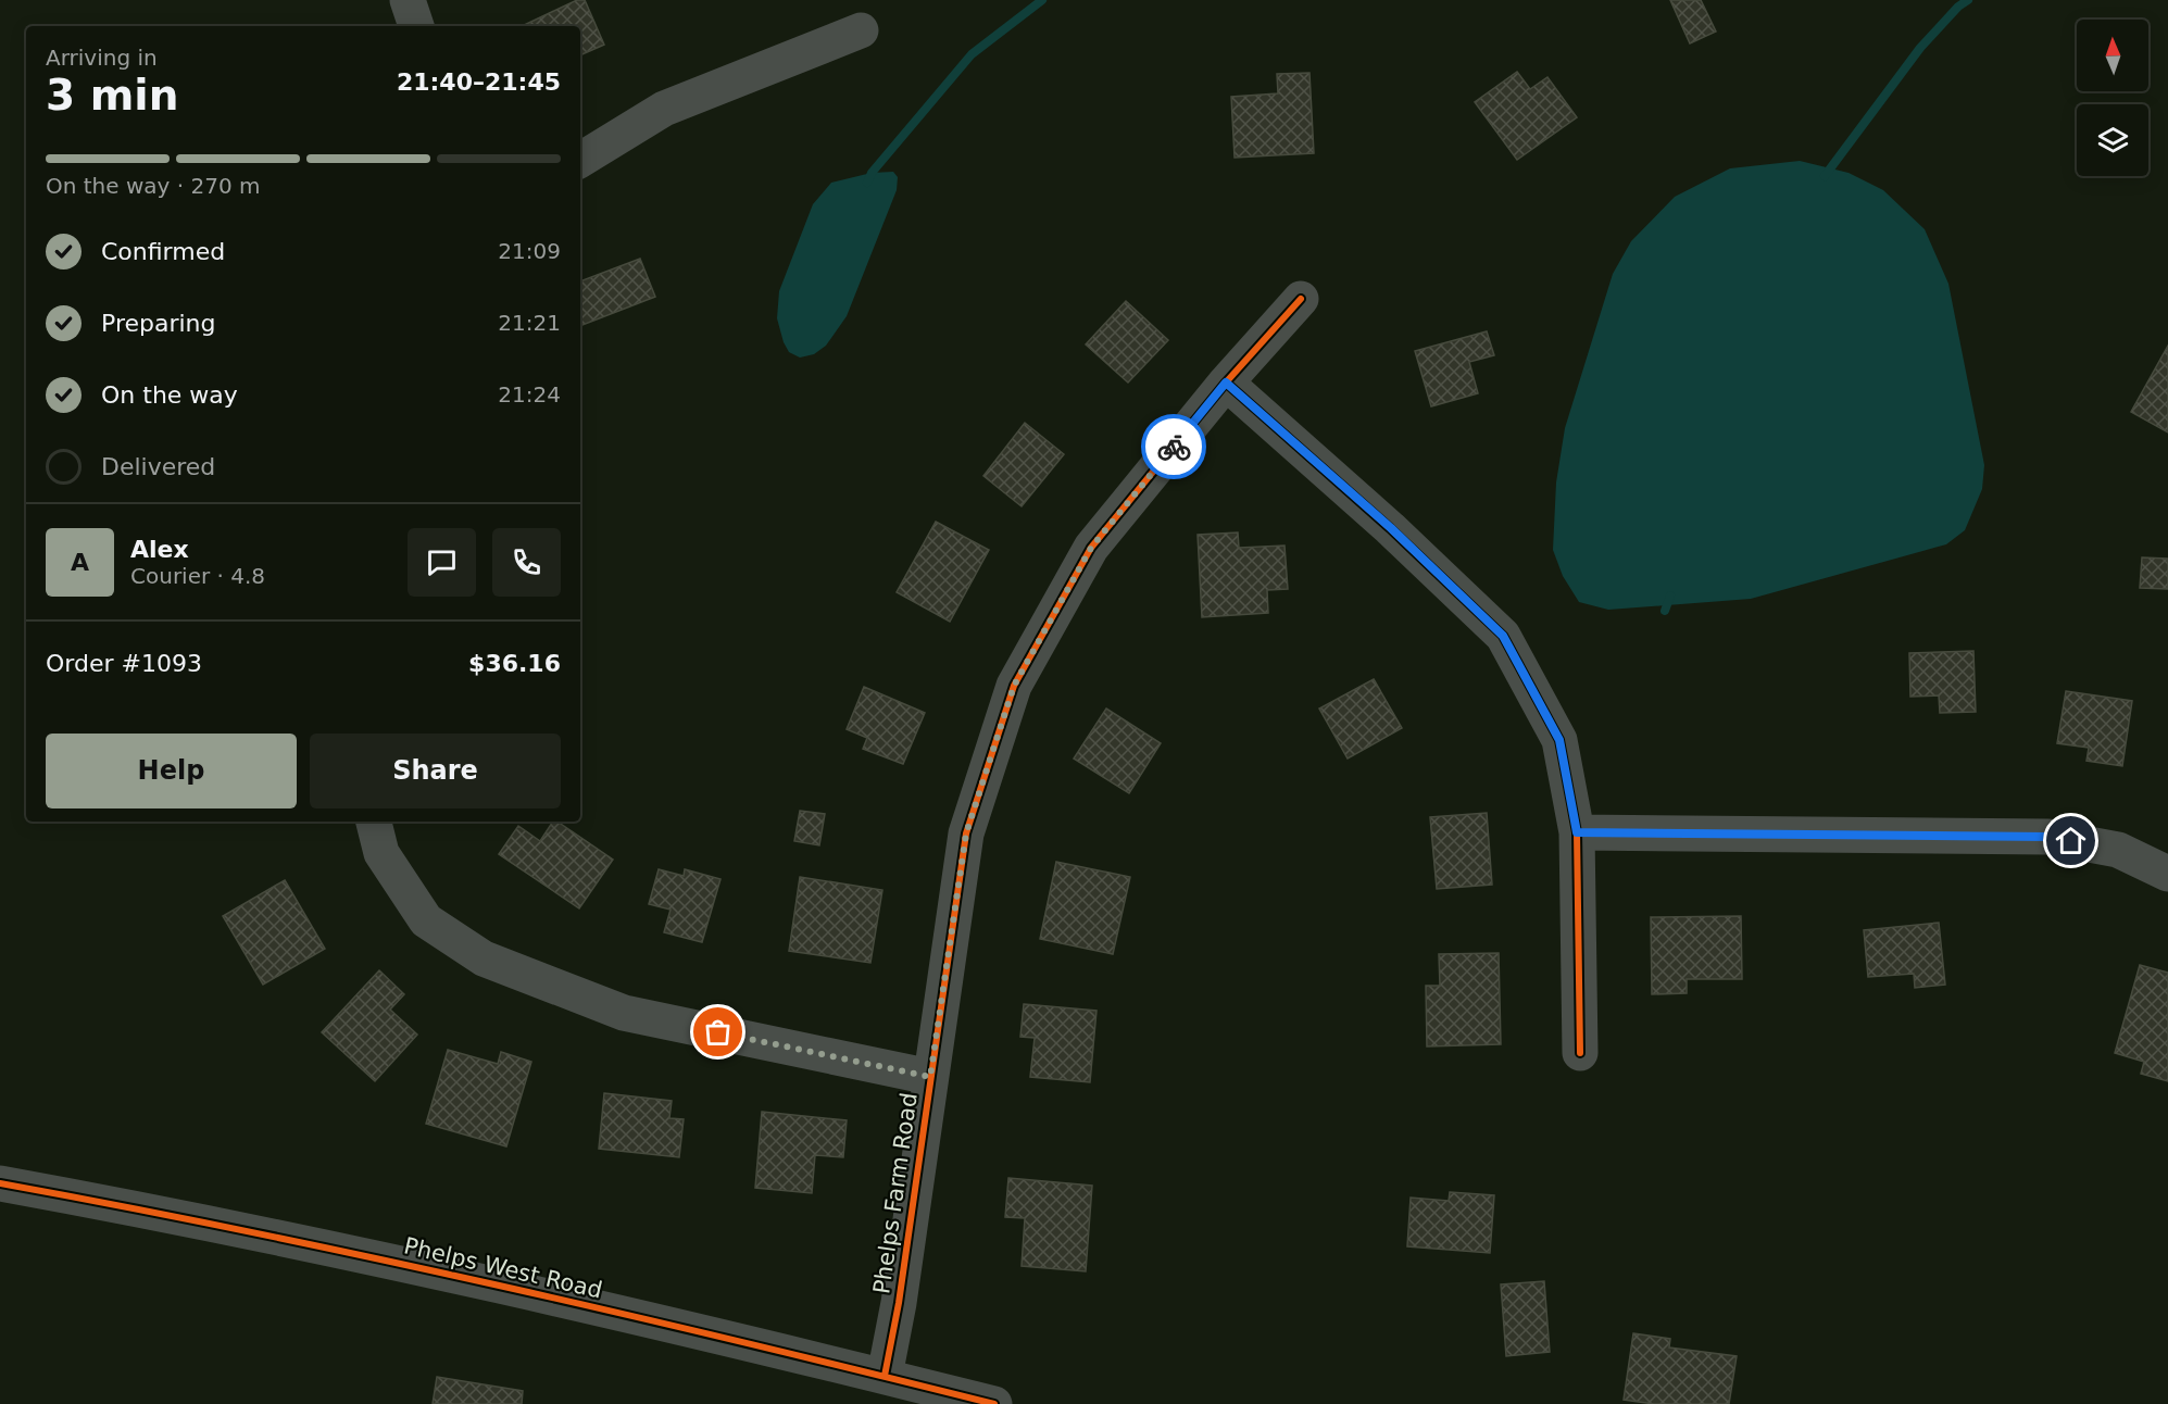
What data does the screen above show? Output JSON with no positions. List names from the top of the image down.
{
  "streets": {
    "street": ["Phelps Farm Road", "Phelps West Road"]
  },
  "crossings": [
    ["Phelps Farm Road", "Phelps West Road"]
  ],
  "north": "top",
  "page": {
    "heading": ["3 min", "Arriving in", "21:40–21:45"],
    "panel": [
      "Alex",
      "Courier · 4.8",
      "Order #1093",
      "$36.16"
    ],
    "bar": "On the way · 270 m",
    "list": [
      ["Confirmed", "21:09"],
      ["Preparing", "21:21"],
      ["On the way", "21:24"],
      "Delivered"
    ],
    "round": "A",
    "buttons": ["Help", "Share"]
  }
}
